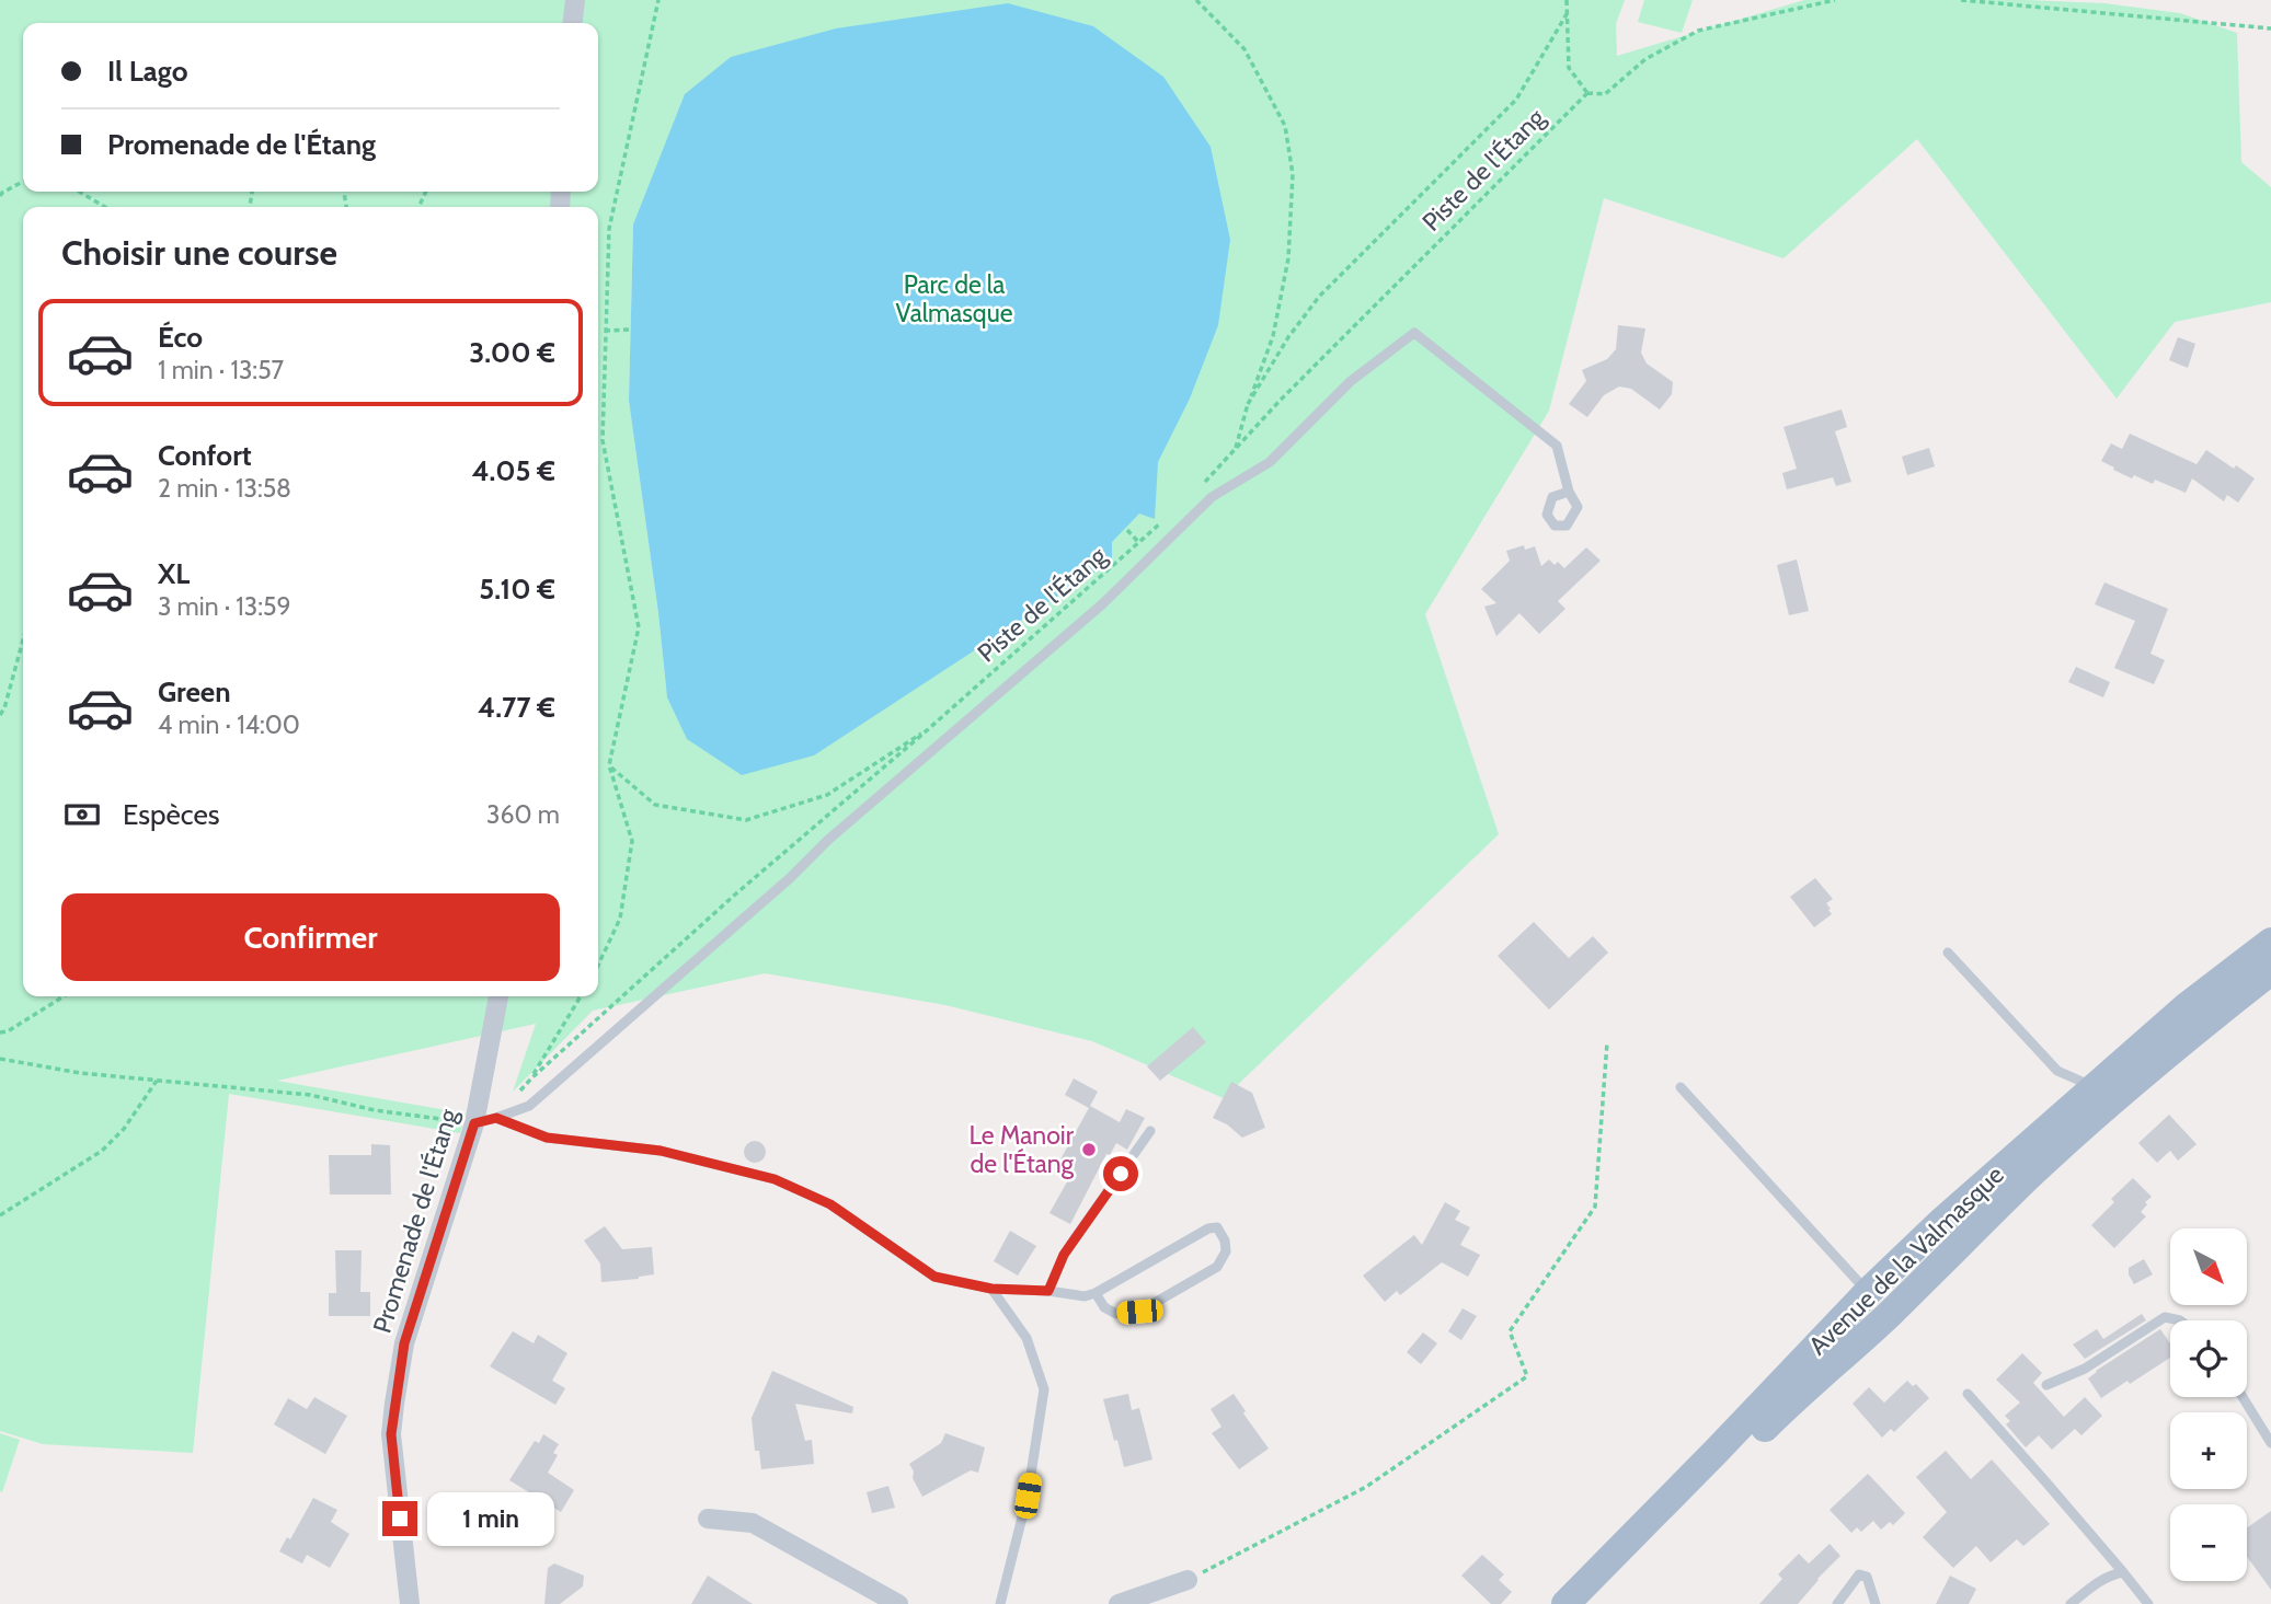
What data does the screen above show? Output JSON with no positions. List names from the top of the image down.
{
  "streets": {
    "main road": ["Avenue de la Valmasque"],
    "street": ["Promenade de l'Étang"],
    "path": ["Piste de l'Étang"]
  },
  "parks": ["Parc de la Valmasque"],
  "places": ["Le Manoir de l'Étang"],
  "north": "bottom right",
  "page": {
    "banner": ["Il Lago", "Promenade de l'Étang"],
    "heading": "Choisir une course",
    "list": [
      {
        "name": "Éco",
        "note": "1 min · 13:57",
        "value": "3.00 €"
      },
      {
        "name": "Confort",
        "note": "2 min · 13:58",
        "value": "4.05 €"
      },
      {
        "name": "XL",
        "note": "3 min · 13:59",
        "value": "5.10 €"
      },
      {
        "name": "Green",
        "note": "4 min · 14:00",
        "value": "4.77 €"
      }
    ],
    "pay": ["Espèces", "360 m"],
    "buttons": "Confirmer",
    "map_buttons": ["+", "−"],
    "bubble": "1 min"
  }
}
